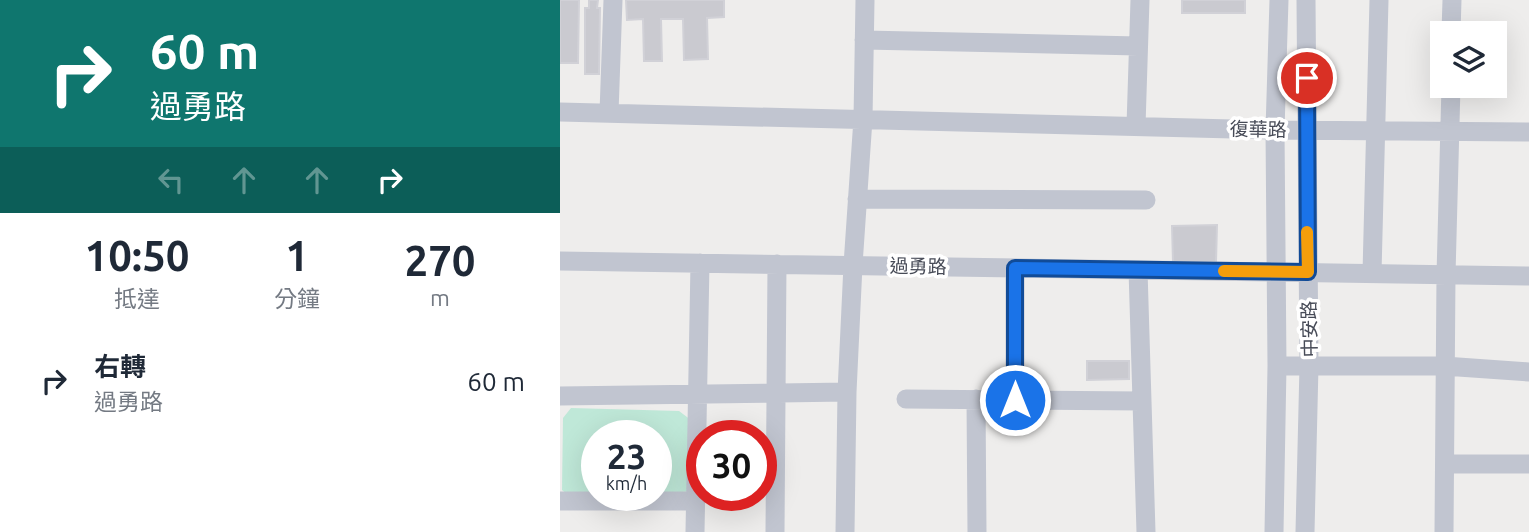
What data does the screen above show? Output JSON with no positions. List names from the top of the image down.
{
  "streets": {
    "street": ["復華路", "過勇路", "中安路"]
  },
  "crossings": [
    ["復華路", "中安路"],
    ["過勇路", "中安路"]
  ],
  "page": {
    "turn": ["60 m", "過勇路"],
    "eta": [
      "10:50",
      "抵達",
      "1",
      "分鐘",
      "270",
      "m"
    ],
    "list": [
      {
        "name": "右轉",
        "note": "過勇路",
        "value": "60 m"
      }
    ],
    "speed": "23 km/h",
    "limit": "30"
  }
}
